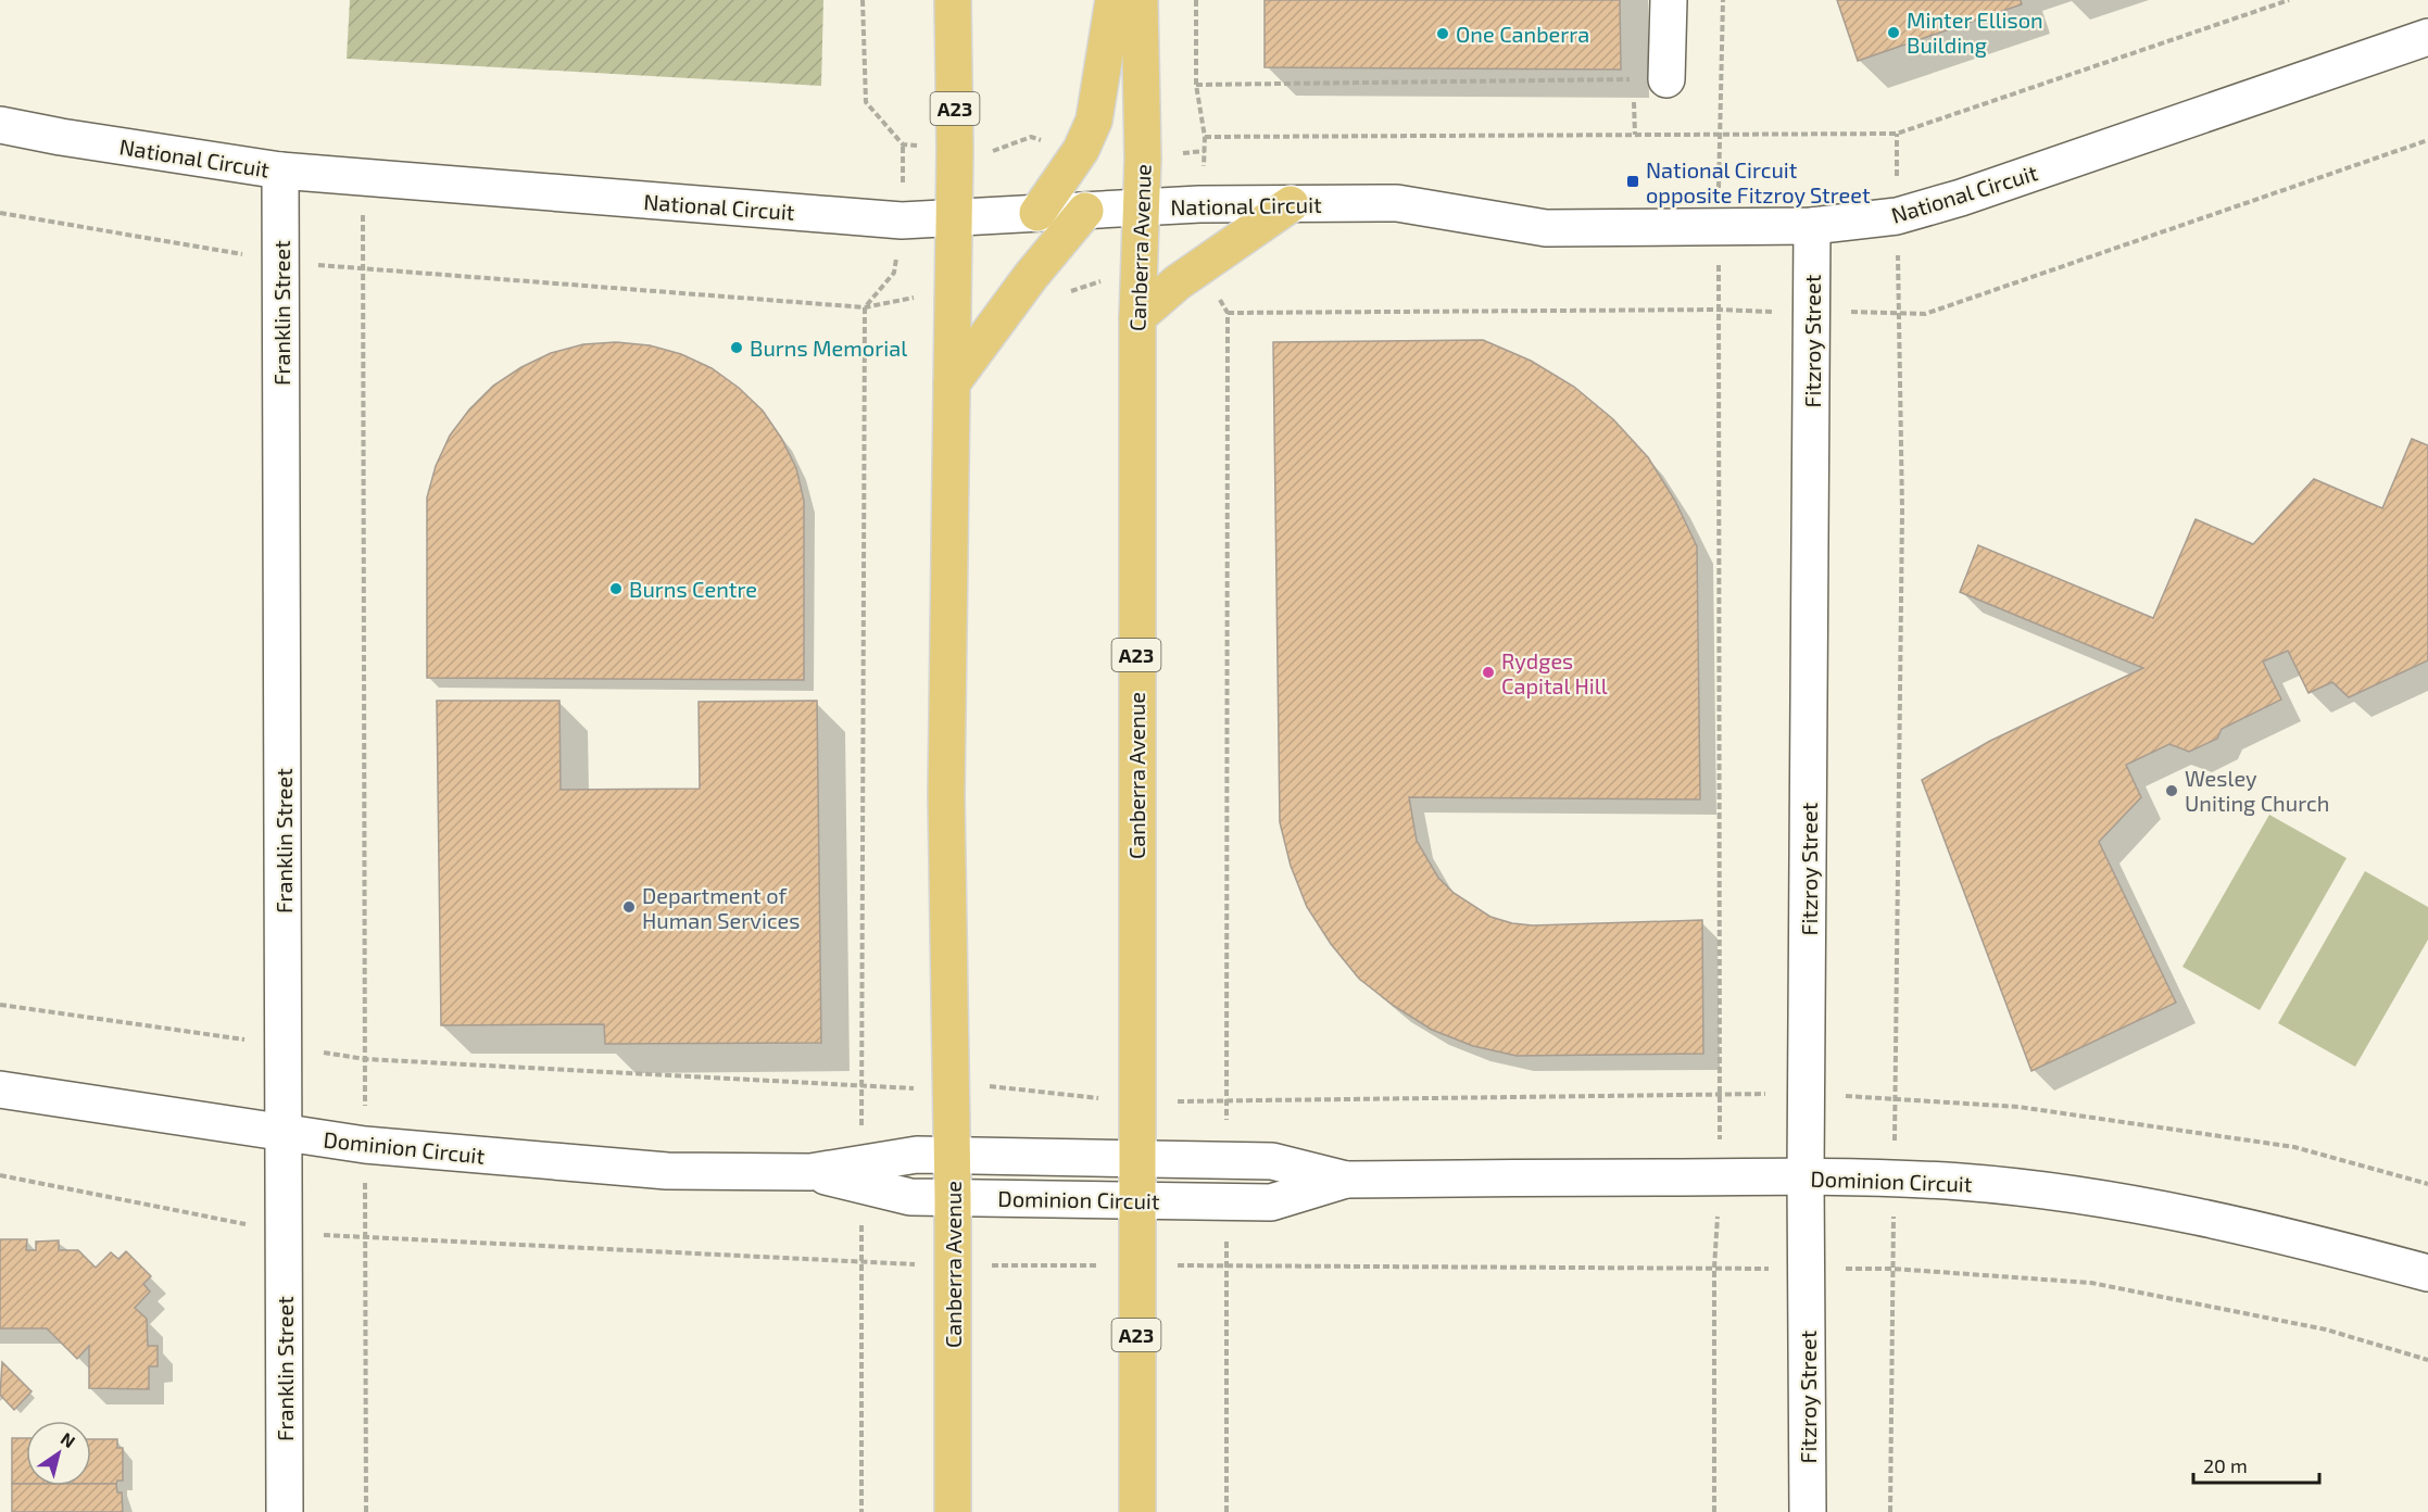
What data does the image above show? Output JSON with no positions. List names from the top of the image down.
{
  "streets": {
    "highway": ["A23", "Canberra Avenue"],
    "street": [
      "National Circuit",
      "Franklin Street",
      "Fitzroy Street",
      "Dominion Circuit"
    ]
  },
  "crossings": [
    ["National Circuit", "Canberra Avenue"],
    ["National Circuit", "Franklin Street"],
    ["National Circuit", "Fitzroy Street"],
    ["Canberra Avenue", "Dominion Circuit"],
    ["Franklin Street", "Dominion Circuit"],
    ["Fitzroy Street", "Dominion Circuit"]
  ],
  "places": {
    "other": [
      "Minter Ellison Building",
      "One Canberra",
      "Burns Memorial",
      "Burns Centre",
      "Rydges Capital Hill",
      "Wesley Uniting Church",
      "Department of Human Services"
    ],
    "transit": ["National Circuit opposite Fitzroy Street"]
  },
  "scale_bar": "20 m",
  "north": "top right"
}
